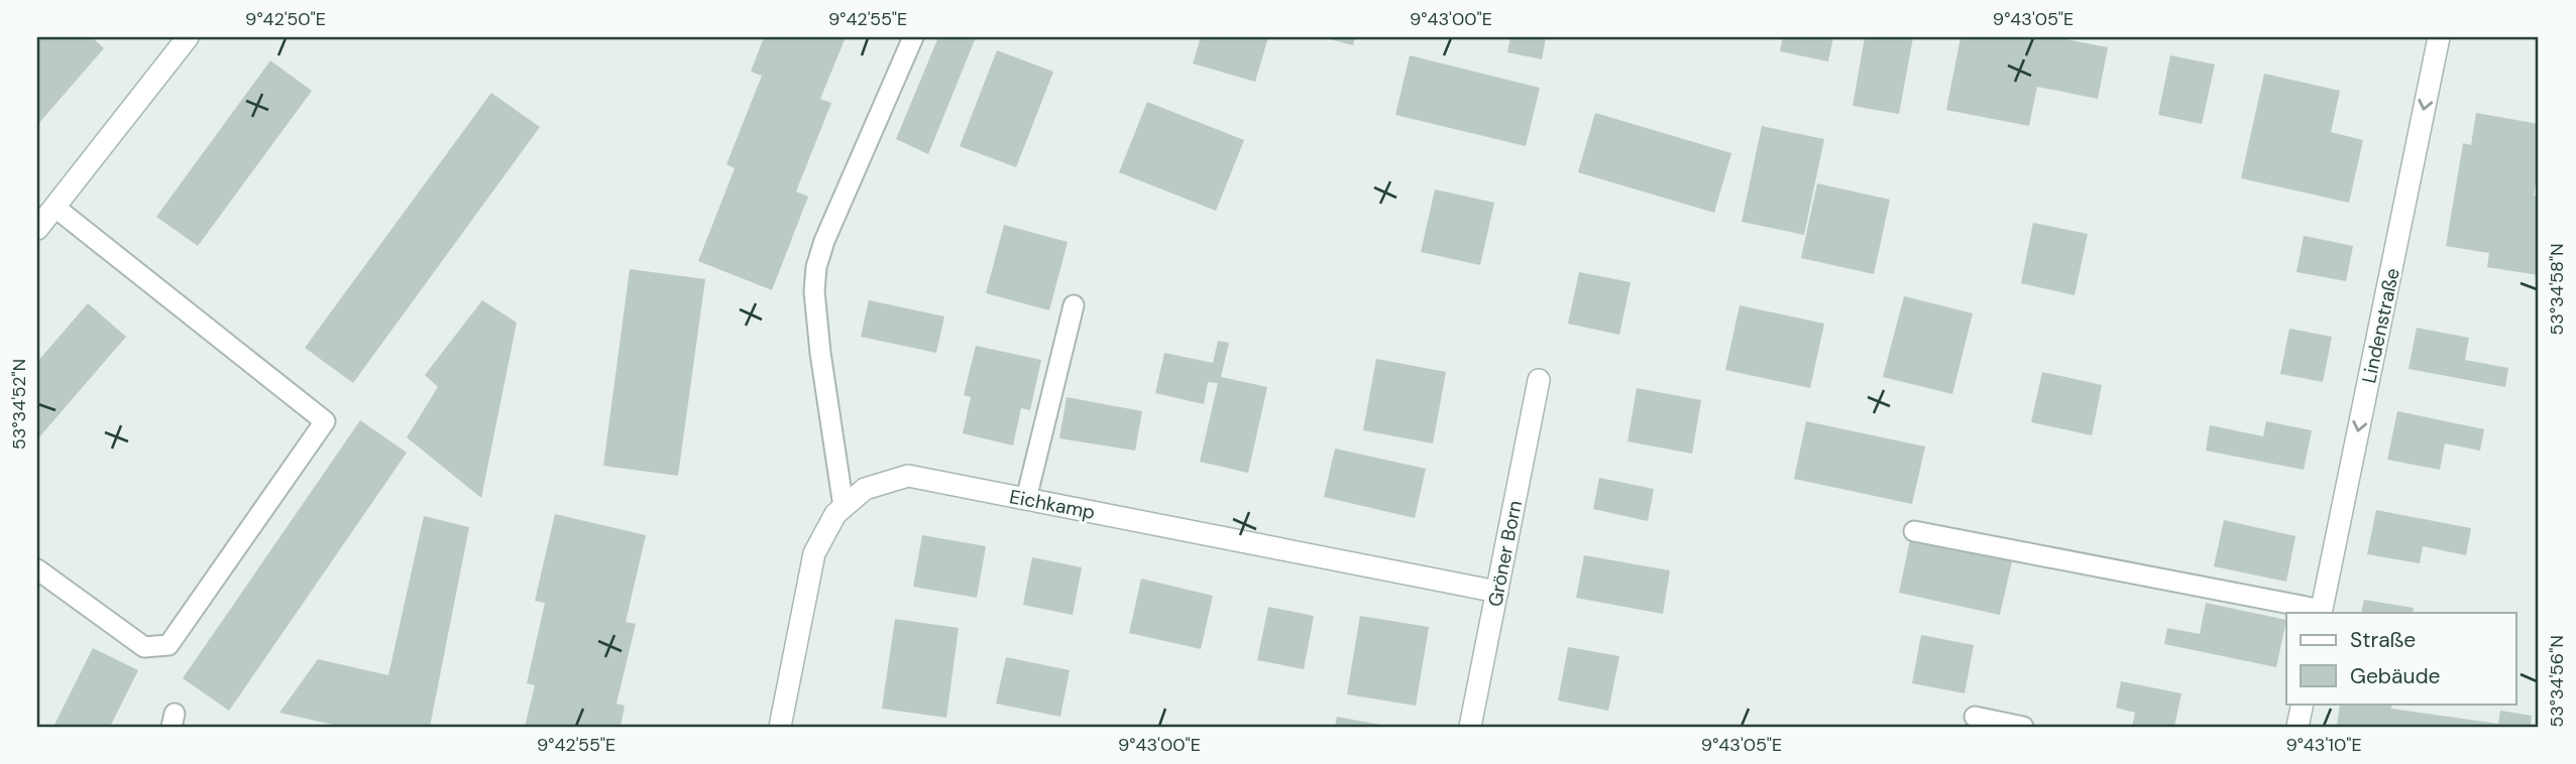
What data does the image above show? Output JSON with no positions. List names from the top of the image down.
{
  "streets": {
    "street": ["Lindenstraße", "Eichkamp", "Gröner Born"]
  },
  "crossings": [
    ["Eichkamp", "Gröner Born"]
  ],
  "one_way": ["Lindenstraße"],
  "legend": ["Straße", "Gebäude"],
  "coordinates": [
    "9°42'50\"E",
    "9°42'55\"E",
    "9°43'00\"E",
    "9°43'05\"E",
    "53°34'58\"N",
    "53°34'52\"N",
    "53°34'56\"N",
    "9°43'10\"E"
  ]
}
